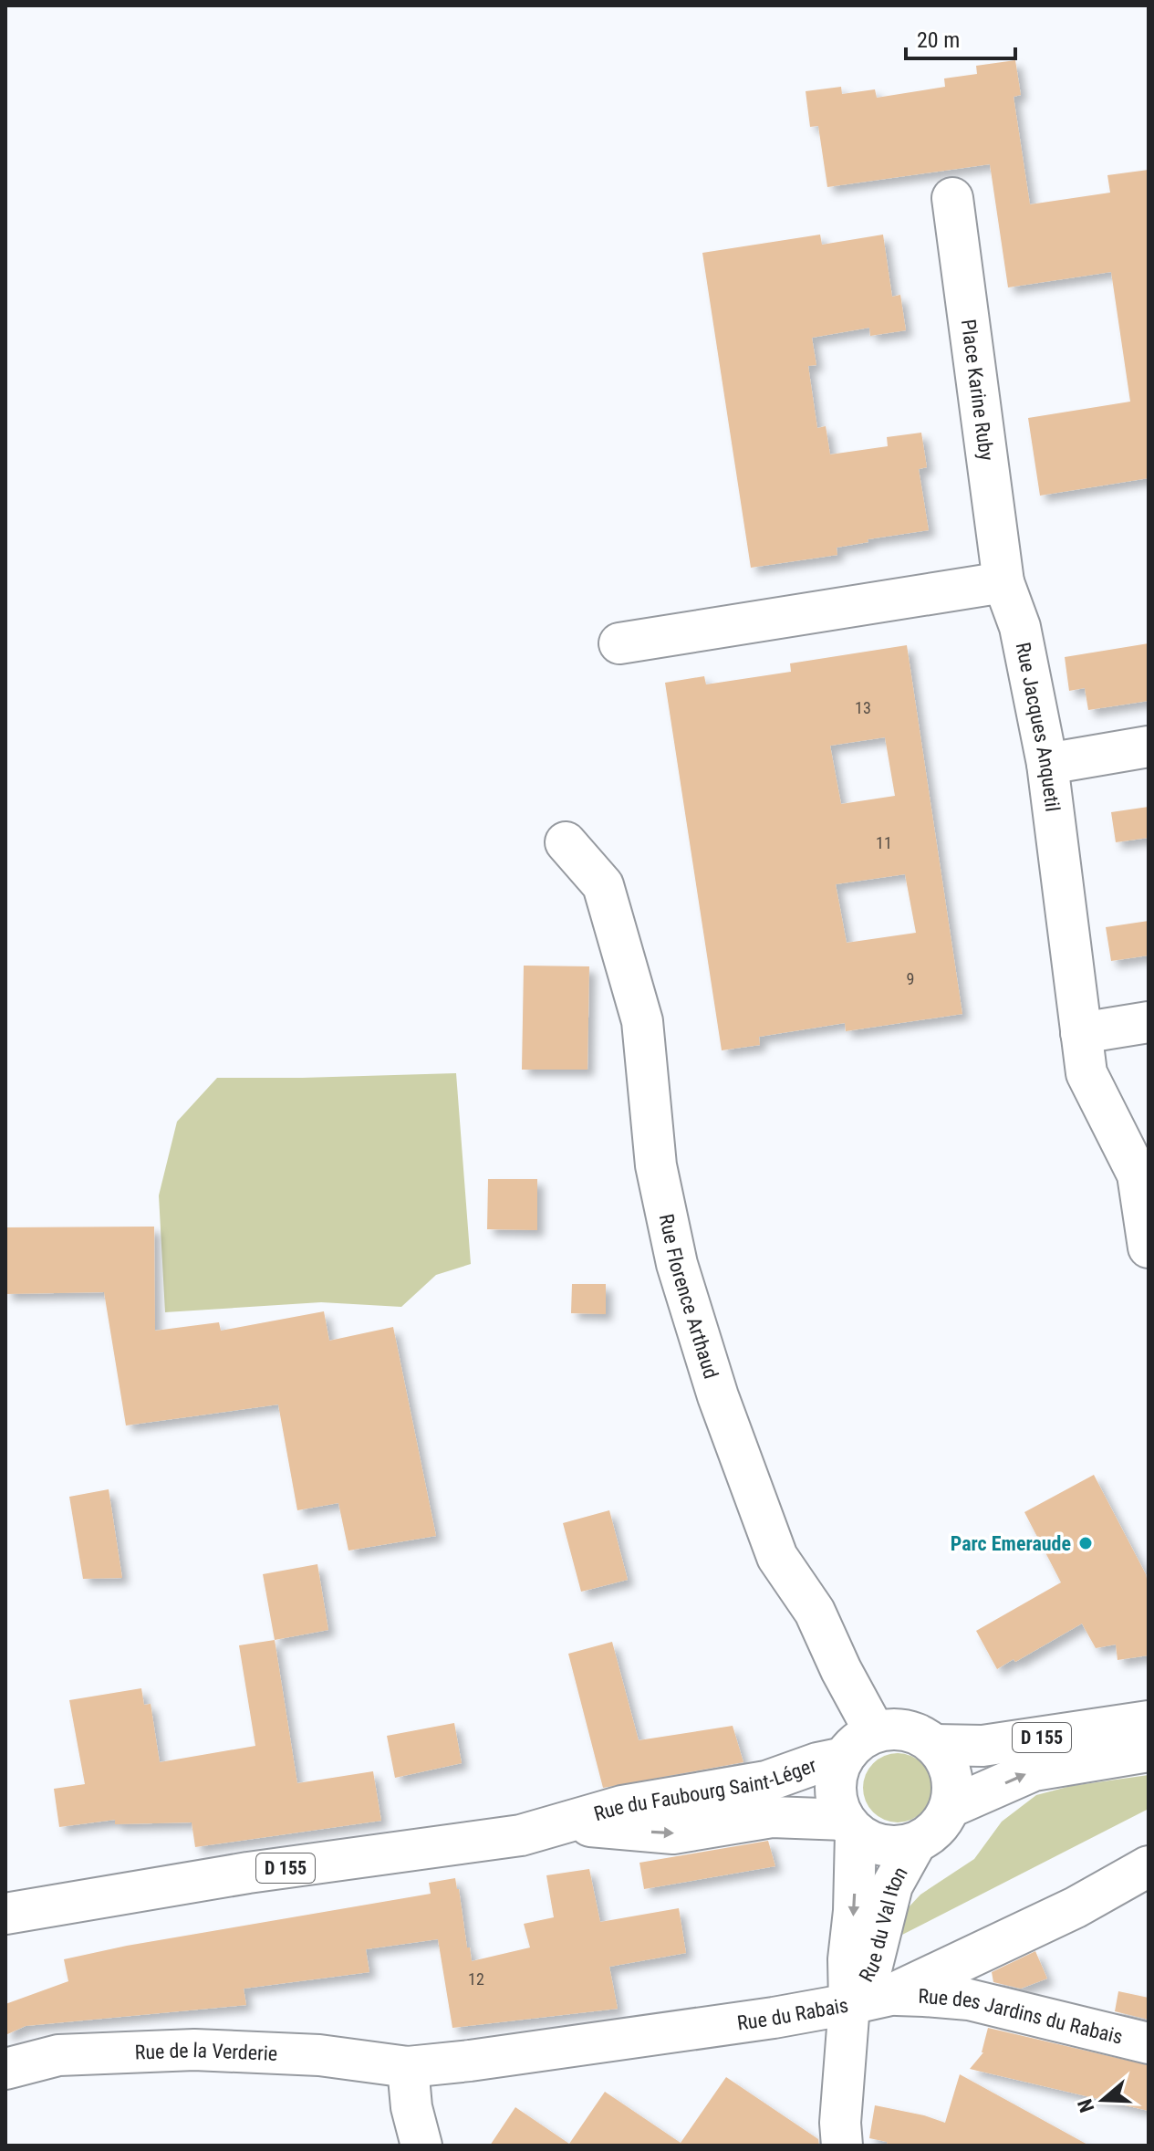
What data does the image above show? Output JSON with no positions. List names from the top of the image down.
{
  "streets": {
    "street": [
      "Place Karine Ruby",
      "Rue Jacques Anquetil",
      "Rue Florence Arthaud",
      "D 155",
      "Rue du Faubourg Saint-Léger",
      "Rue du Val Iton",
      "Rue du Rabais",
      "Rue des Jardins du Rabais",
      "Rue de la Verderie"
    ]
  },
  "crossings": [
    ["Place Karine Ruby", "Rue Jacques Anquetil"],
    ["Rue Florence Arthaud", "D 155"],
    ["Rue Florence Arthaud", "Rue du Faubourg Saint-Léger"],
    ["Rue Florence Arthaud", "Rue du Val Iton"],
    ["D 155", "Rue du Faubourg Saint-Léger"],
    ["D 155", "Rue du Val Iton"],
    ["Rue du Faubourg Saint-Léger", "Rue du Val Iton"],
    ["Rue du Val Iton", "Rue du Rabais"],
    ["Rue du Rabais", "Rue des Jardins du Rabais"],
    ["Rue du Rabais", "Rue de la Verderie"]
  ],
  "places": ["Parc Emeraude"],
  "house_numbers": [
    "13",
    "11",
    "9",
    "12"
  ],
  "scale_bar": "20 m",
  "north": "left"
}
